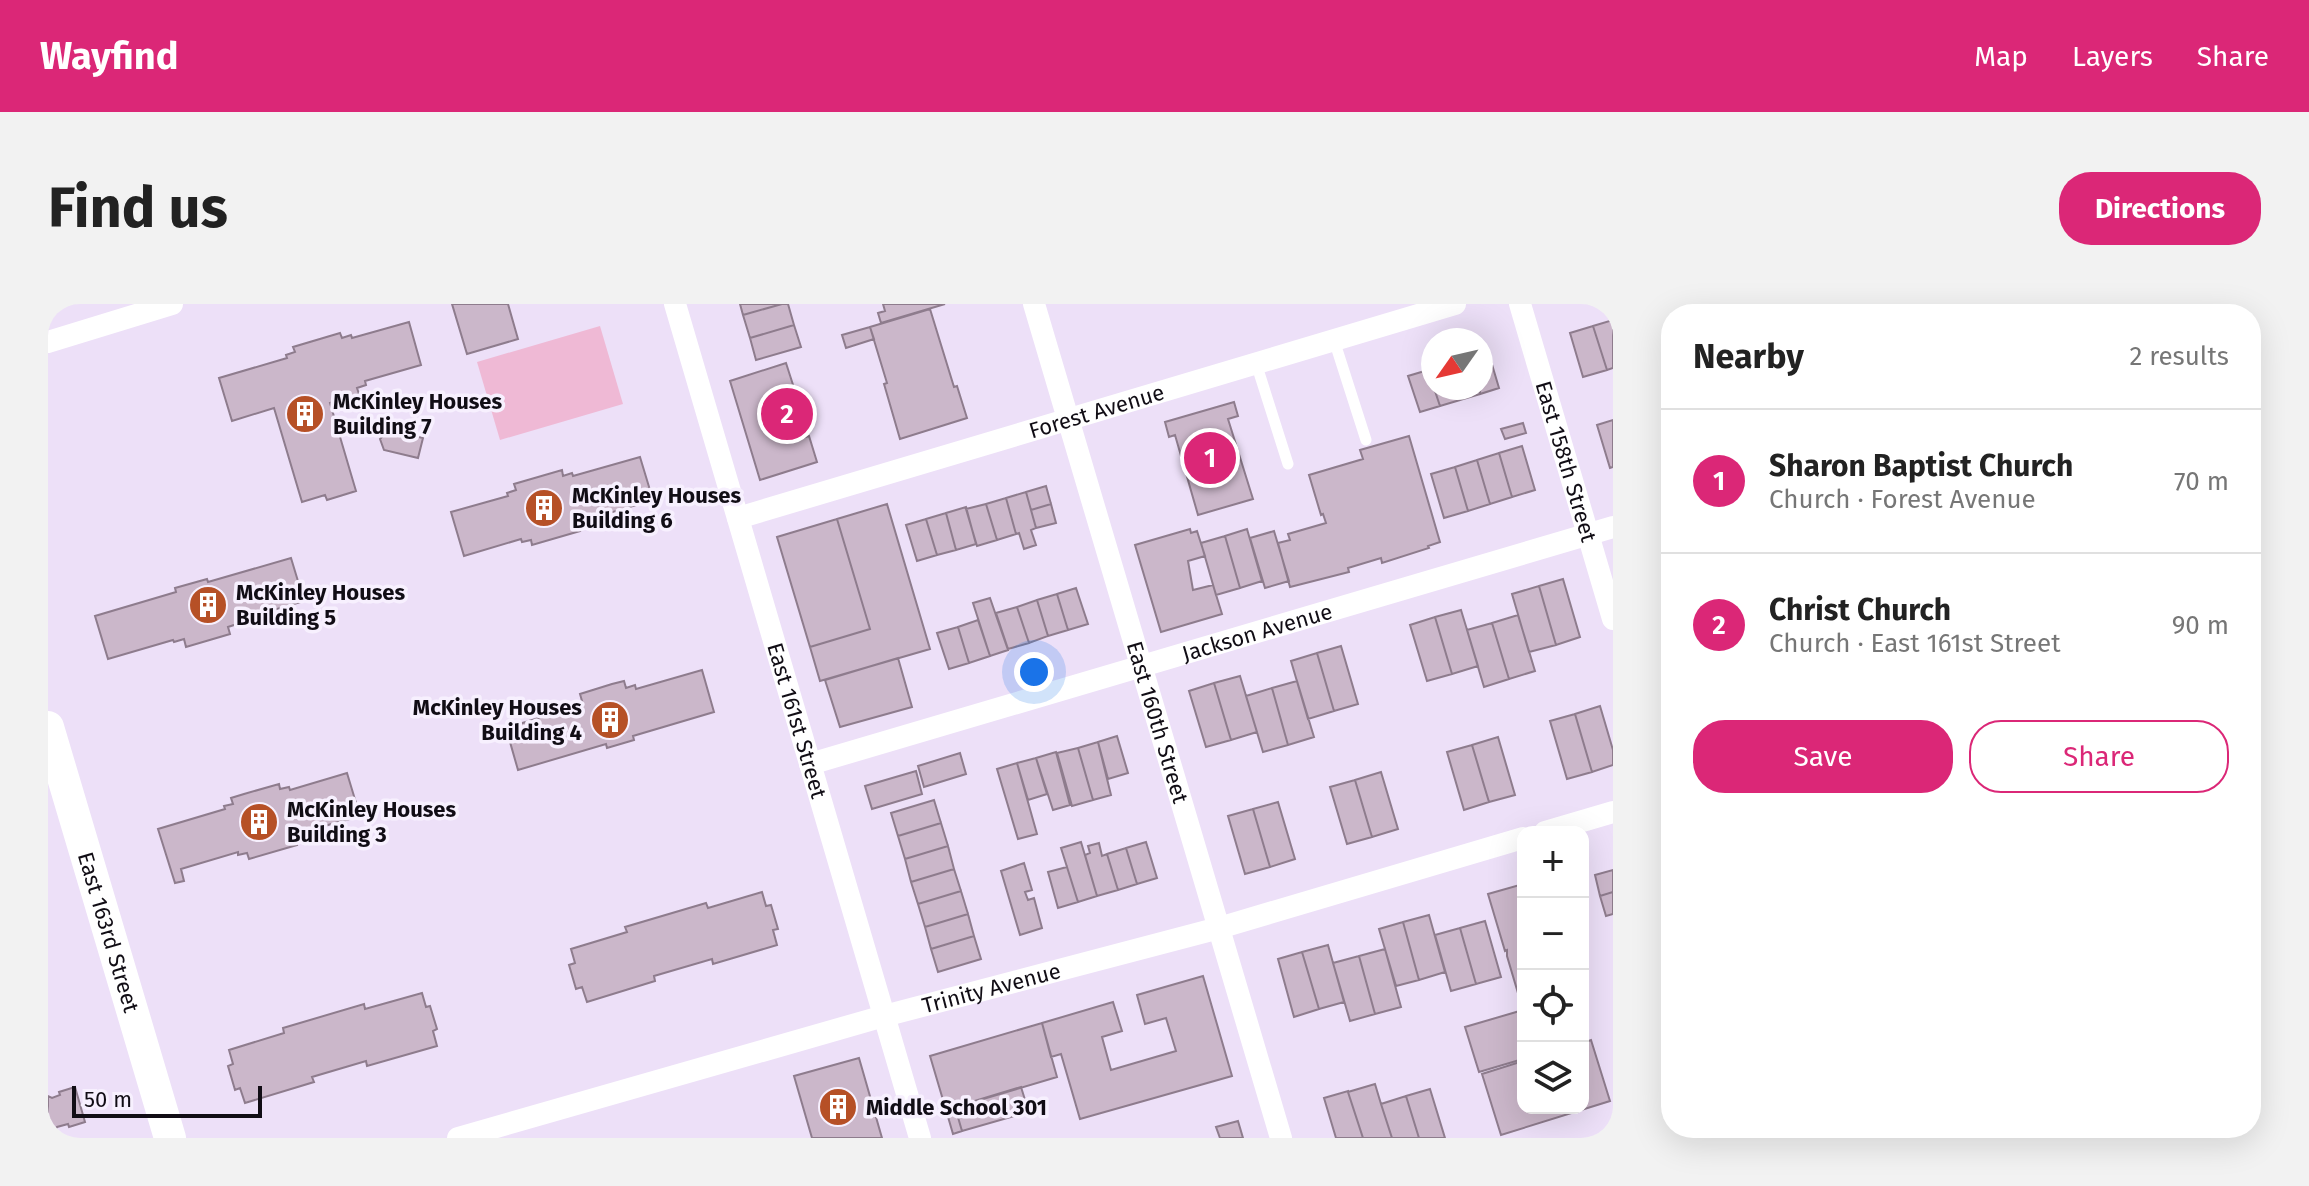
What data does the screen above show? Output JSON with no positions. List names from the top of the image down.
{
  "streets": {
    "main road": ["East 163rd Street"],
    "street": [
      "Forest Avenue",
      "East 158th Street",
      "Jackson Avenue",
      "East 161st Street",
      "East 160th Street",
      "Trinity Avenue"
    ]
  },
  "crossings": [
    ["Forest Avenue", "East 161st Street"],
    ["Forest Avenue", "East 160th Street"],
    ["East 158th Street", "Jackson Avenue"],
    ["Jackson Avenue", "East 161st Street"],
    ["Jackson Avenue", "East 160th Street"],
    ["East 161st Street", "Trinity Avenue"],
    ["East 160th Street", "Trinity Avenue"]
  ],
  "places": {
    "building": [
      "McKinley Houses Building 7",
      "McKinley Houses Building 6",
      "McKinley Houses Building 5",
      "McKinley Houses Building 4",
      "McKinley Houses Building 3",
      "Middle School 301"
    ]
  },
  "scale_bar": "50 m",
  "north": "bottom left",
  "page": {
    "header": "Wayfind",
    "nav": ["Map", "Layers", "Share"],
    "buttons": [
      "Directions",
      ["Save", "Share"]
    ],
    "title": "Find us",
    "heading": ["Nearby", "2 results"],
    "pins": ["2", "1"],
    "list": [
      {
        "mark": "1",
        "name": "Sharon Baptist Church",
        "note": "Church · Forest Avenue",
        "value": "70 m"
      },
      {
        "mark": "2",
        "name": "Christ Church",
        "note": "Church · East 161st Street",
        "value": "90 m"
      }
    ],
    "map_buttons": ["+", "−"],
    "scale": "50 m"
  }
}
